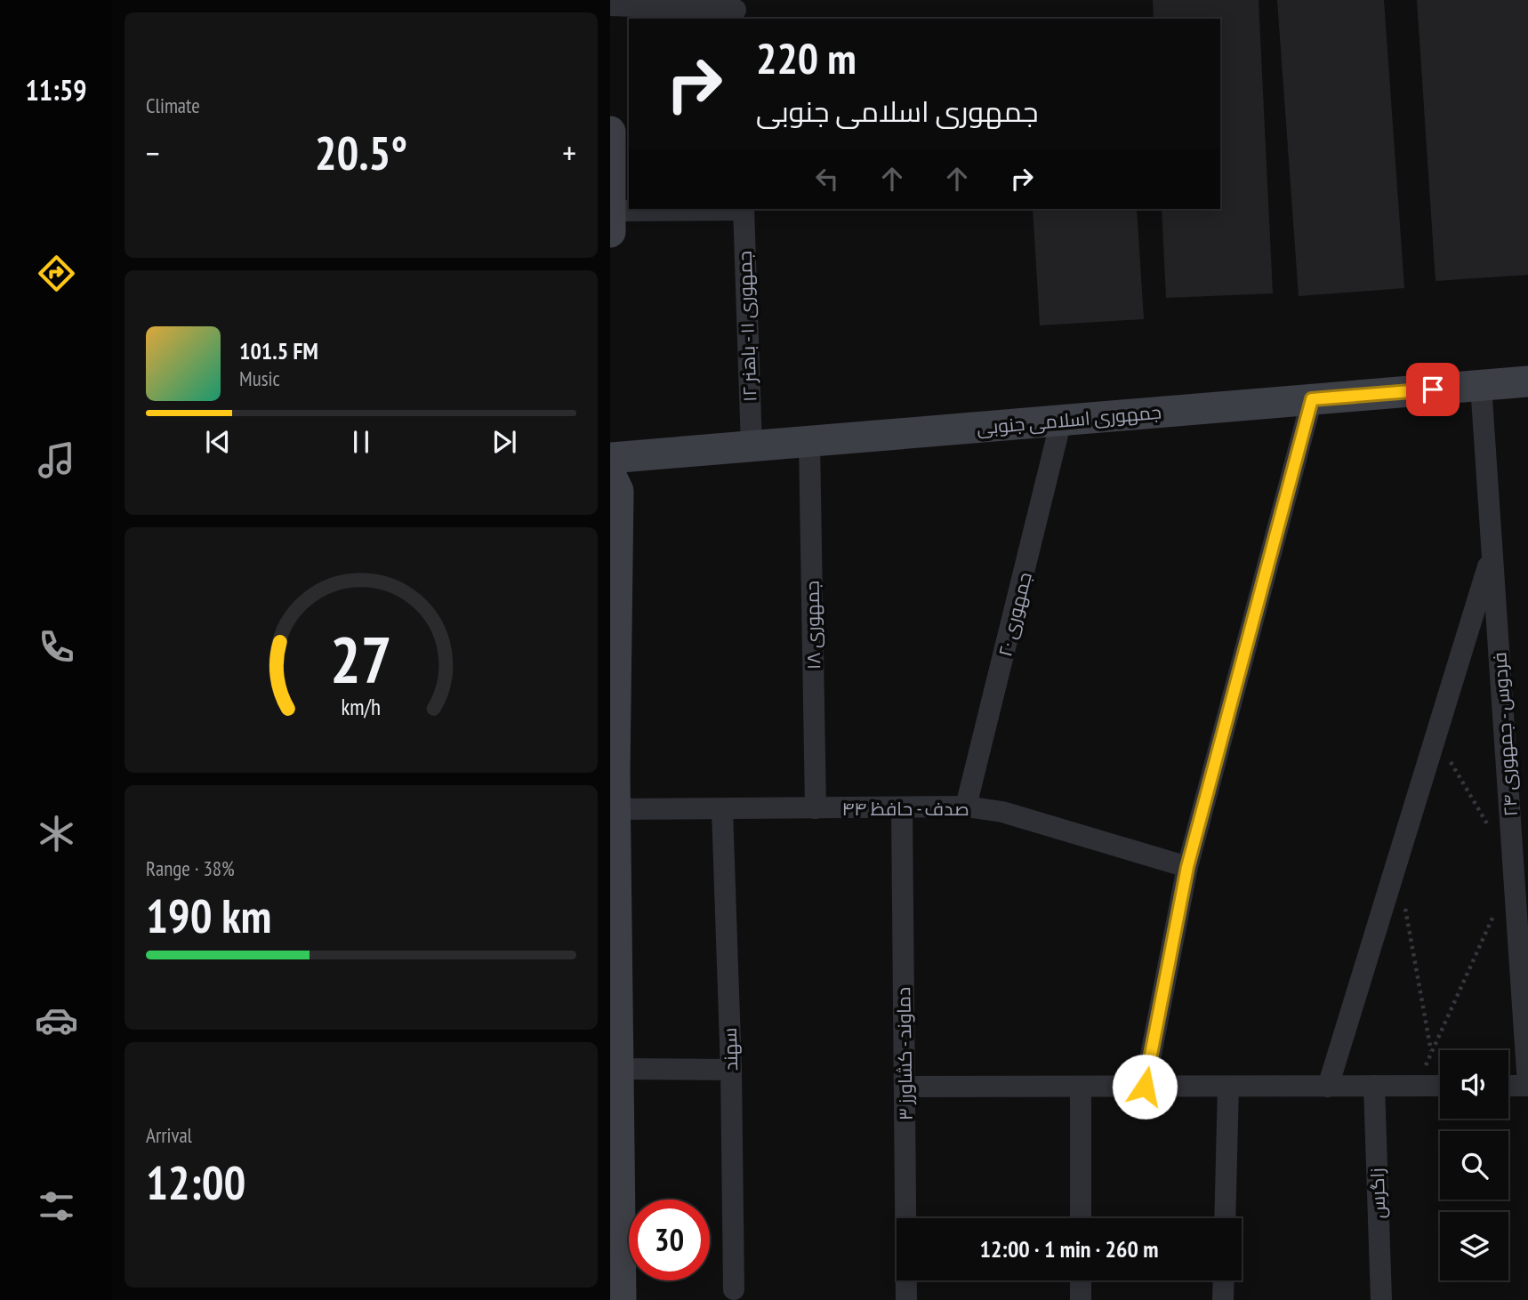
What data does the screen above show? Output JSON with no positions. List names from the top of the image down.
{
  "streets": {
    "main road": ["جمهوری اسلامی جنوبی"],
    "street": [
      "جمهوری ۱۱ - باهنر ۱۲",
      "جمهوری ۲۰",
      "جمهوری ۱۸",
      "فردوس - جمهوری ۲۴",
      "صدف - حافظ ۴۴",
      "سهند",
      "دماوند - کشاورز ۳",
      "زاگرس"
    ]
  },
  "crossings": [
    ["جمهوری ۱۱ - باهنر ۱۲", "جمهوری اسلامی جنوبی"],
    ["جمهوری اسلامی جنوبی", "جمهوری ۲۰"],
    ["جمهوری اسلامی جنوبی", "جمهوری ۱۸"],
    ["جمهوری اسلامی جنوبی", "فردوس - جمهوری ۲۴"],
    ["جمهوری ۲۰", "صدف - حافظ ۴۴"],
    ["جمهوری ۱۸", "صدف - حافظ ۴۴"],
    ["صدف - حافظ ۴۴", "سهند"],
    ["صدف - حافظ ۴۴", "دماوند - کشاورز ۳"]
  ],
  "page": {
    "tabs": "11:59",
    "tile": [
      "Climate",
      ["Range · 38%", "190 km"],
      ["Arrival", "12:00"]
    ],
    "turn": ["220 m", "جمهوری اسلامی جنوبی"],
    "heat": ["−", "20.5°", "+"],
    "song": ["101.5 FM", "Music"],
    "limit": "30",
    "trip": "12:00 · 1 min · 260 m",
    "gauge": ["27", "km/h"]
  }
}
